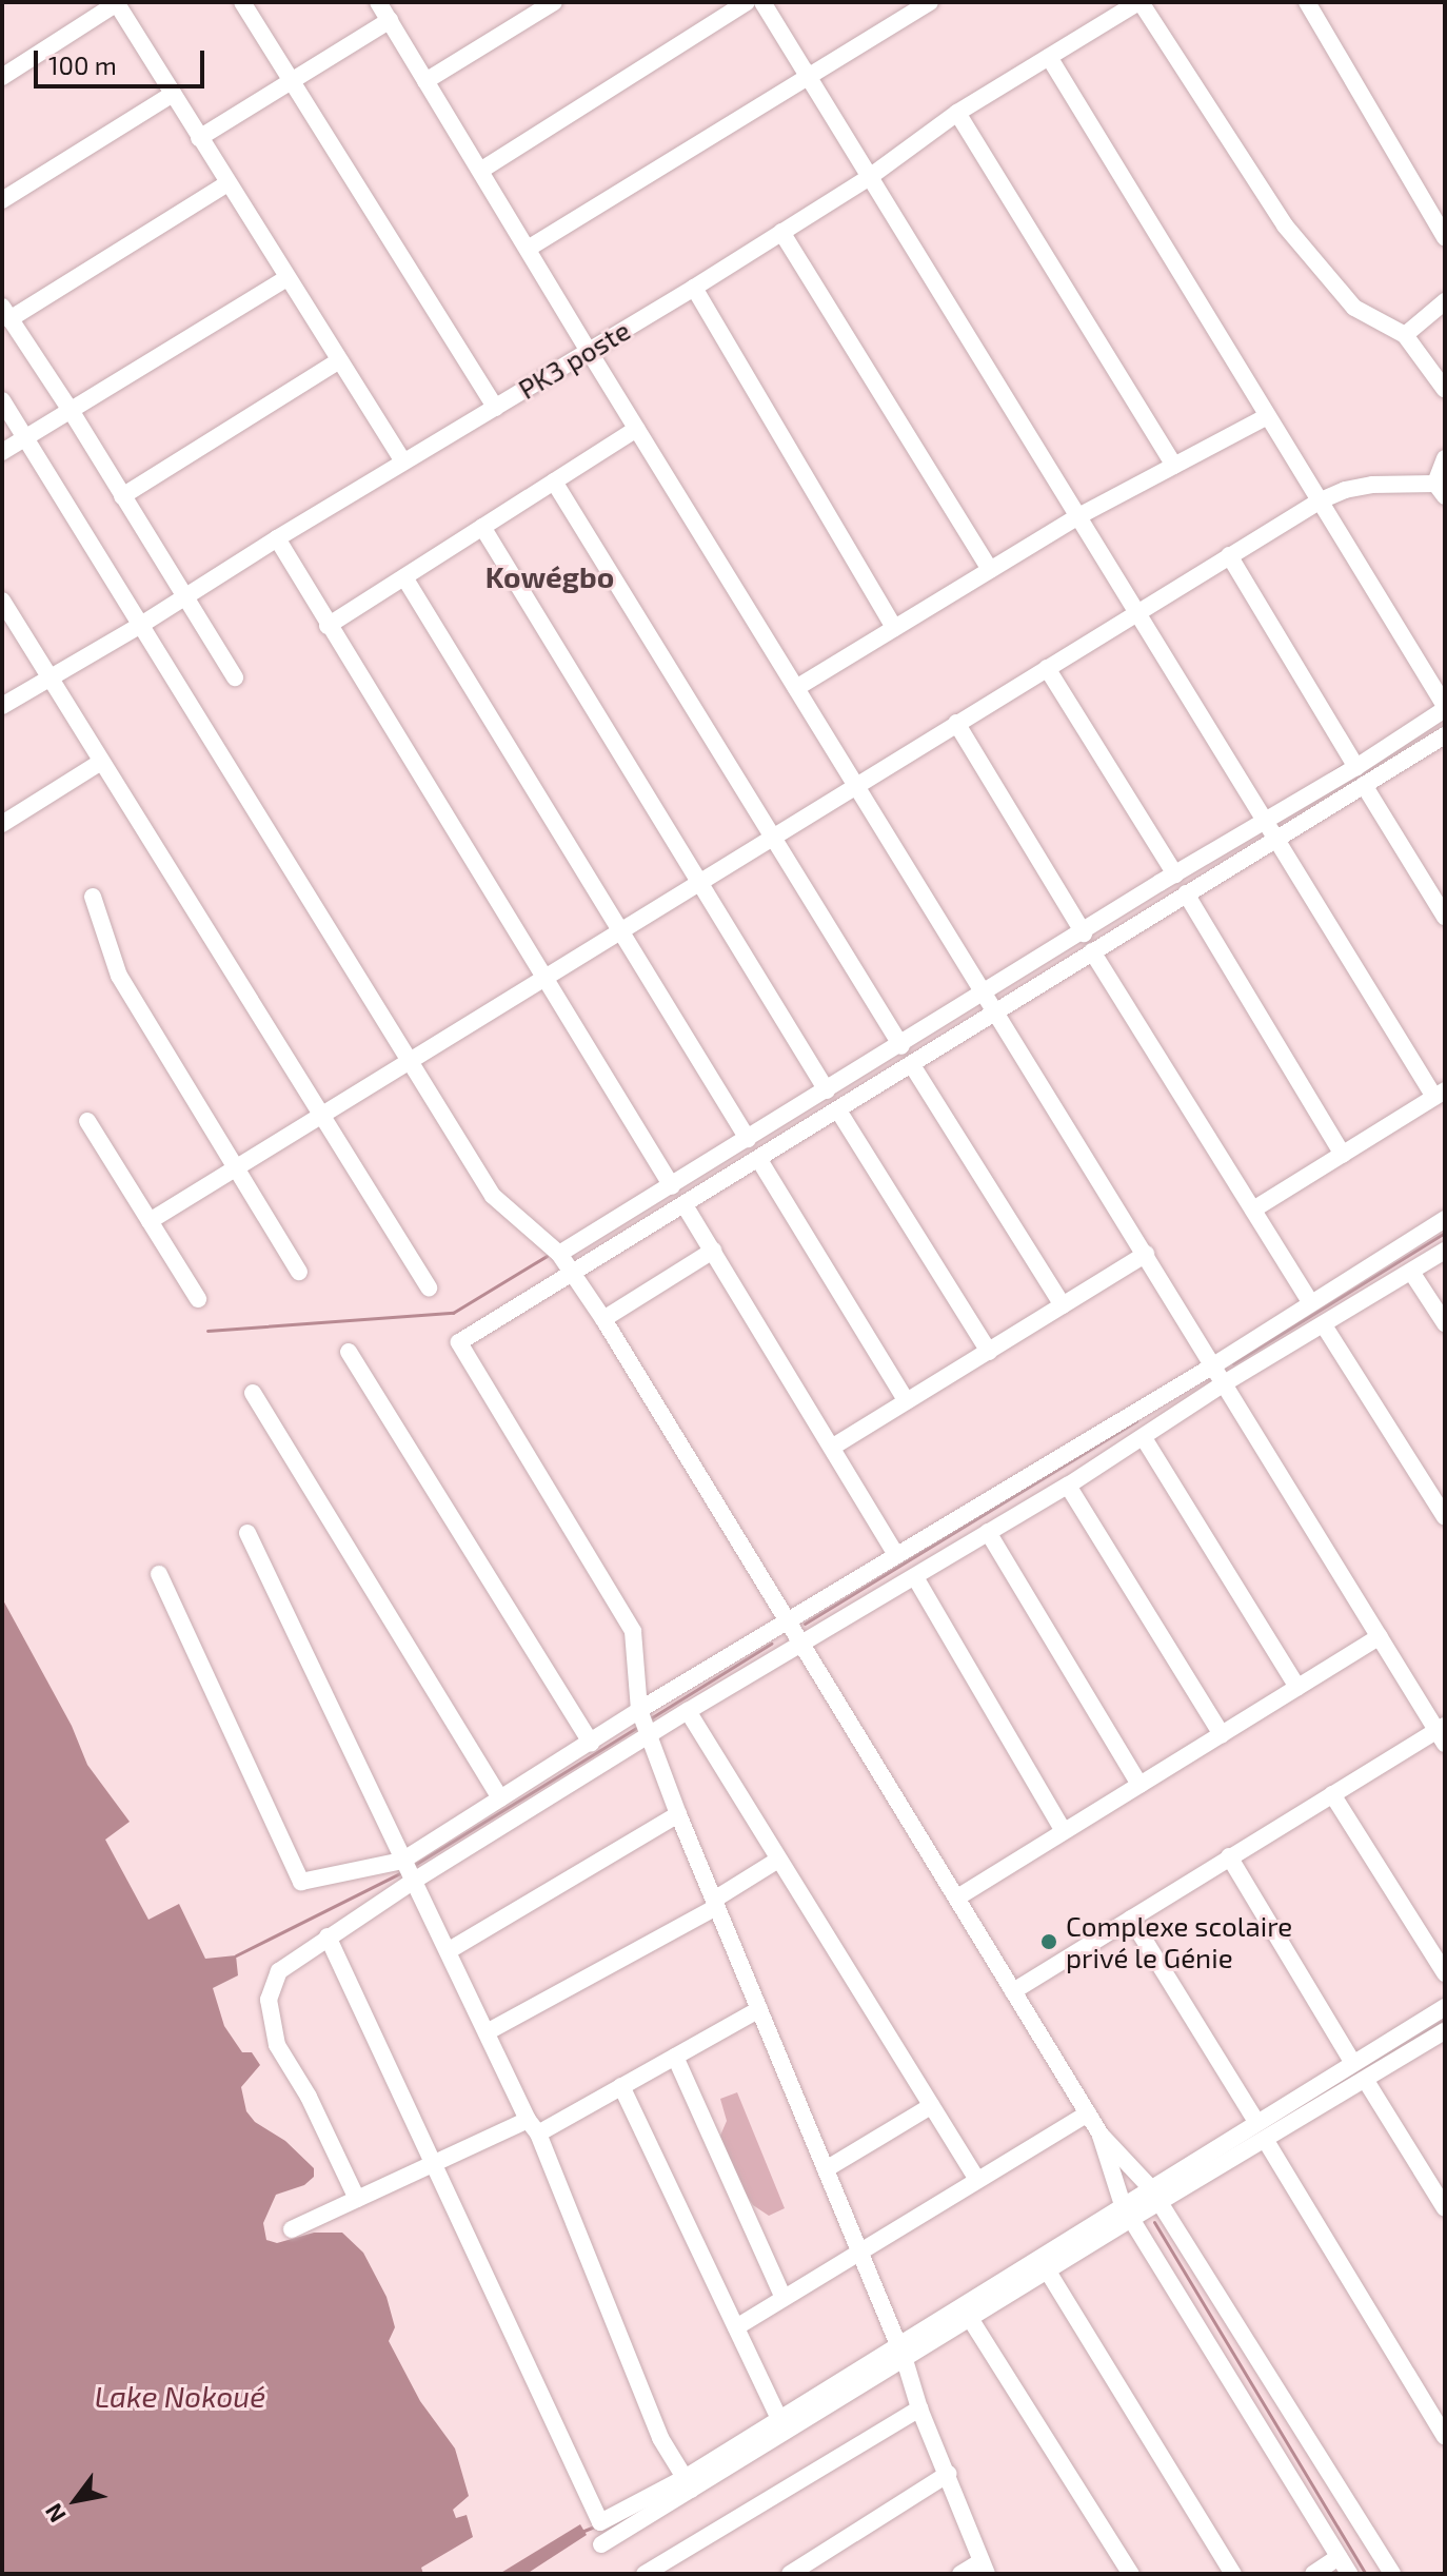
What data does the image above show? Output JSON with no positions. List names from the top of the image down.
{
  "streets": {
    "street": ["PK3 poste"]
  },
  "districts": ["Kowégbo"],
  "water": ["Lake Nokoué"],
  "places": ["Complexe scolaire privé le Génie"],
  "scale_bar": "100 m",
  "north": "bottom left"
}
